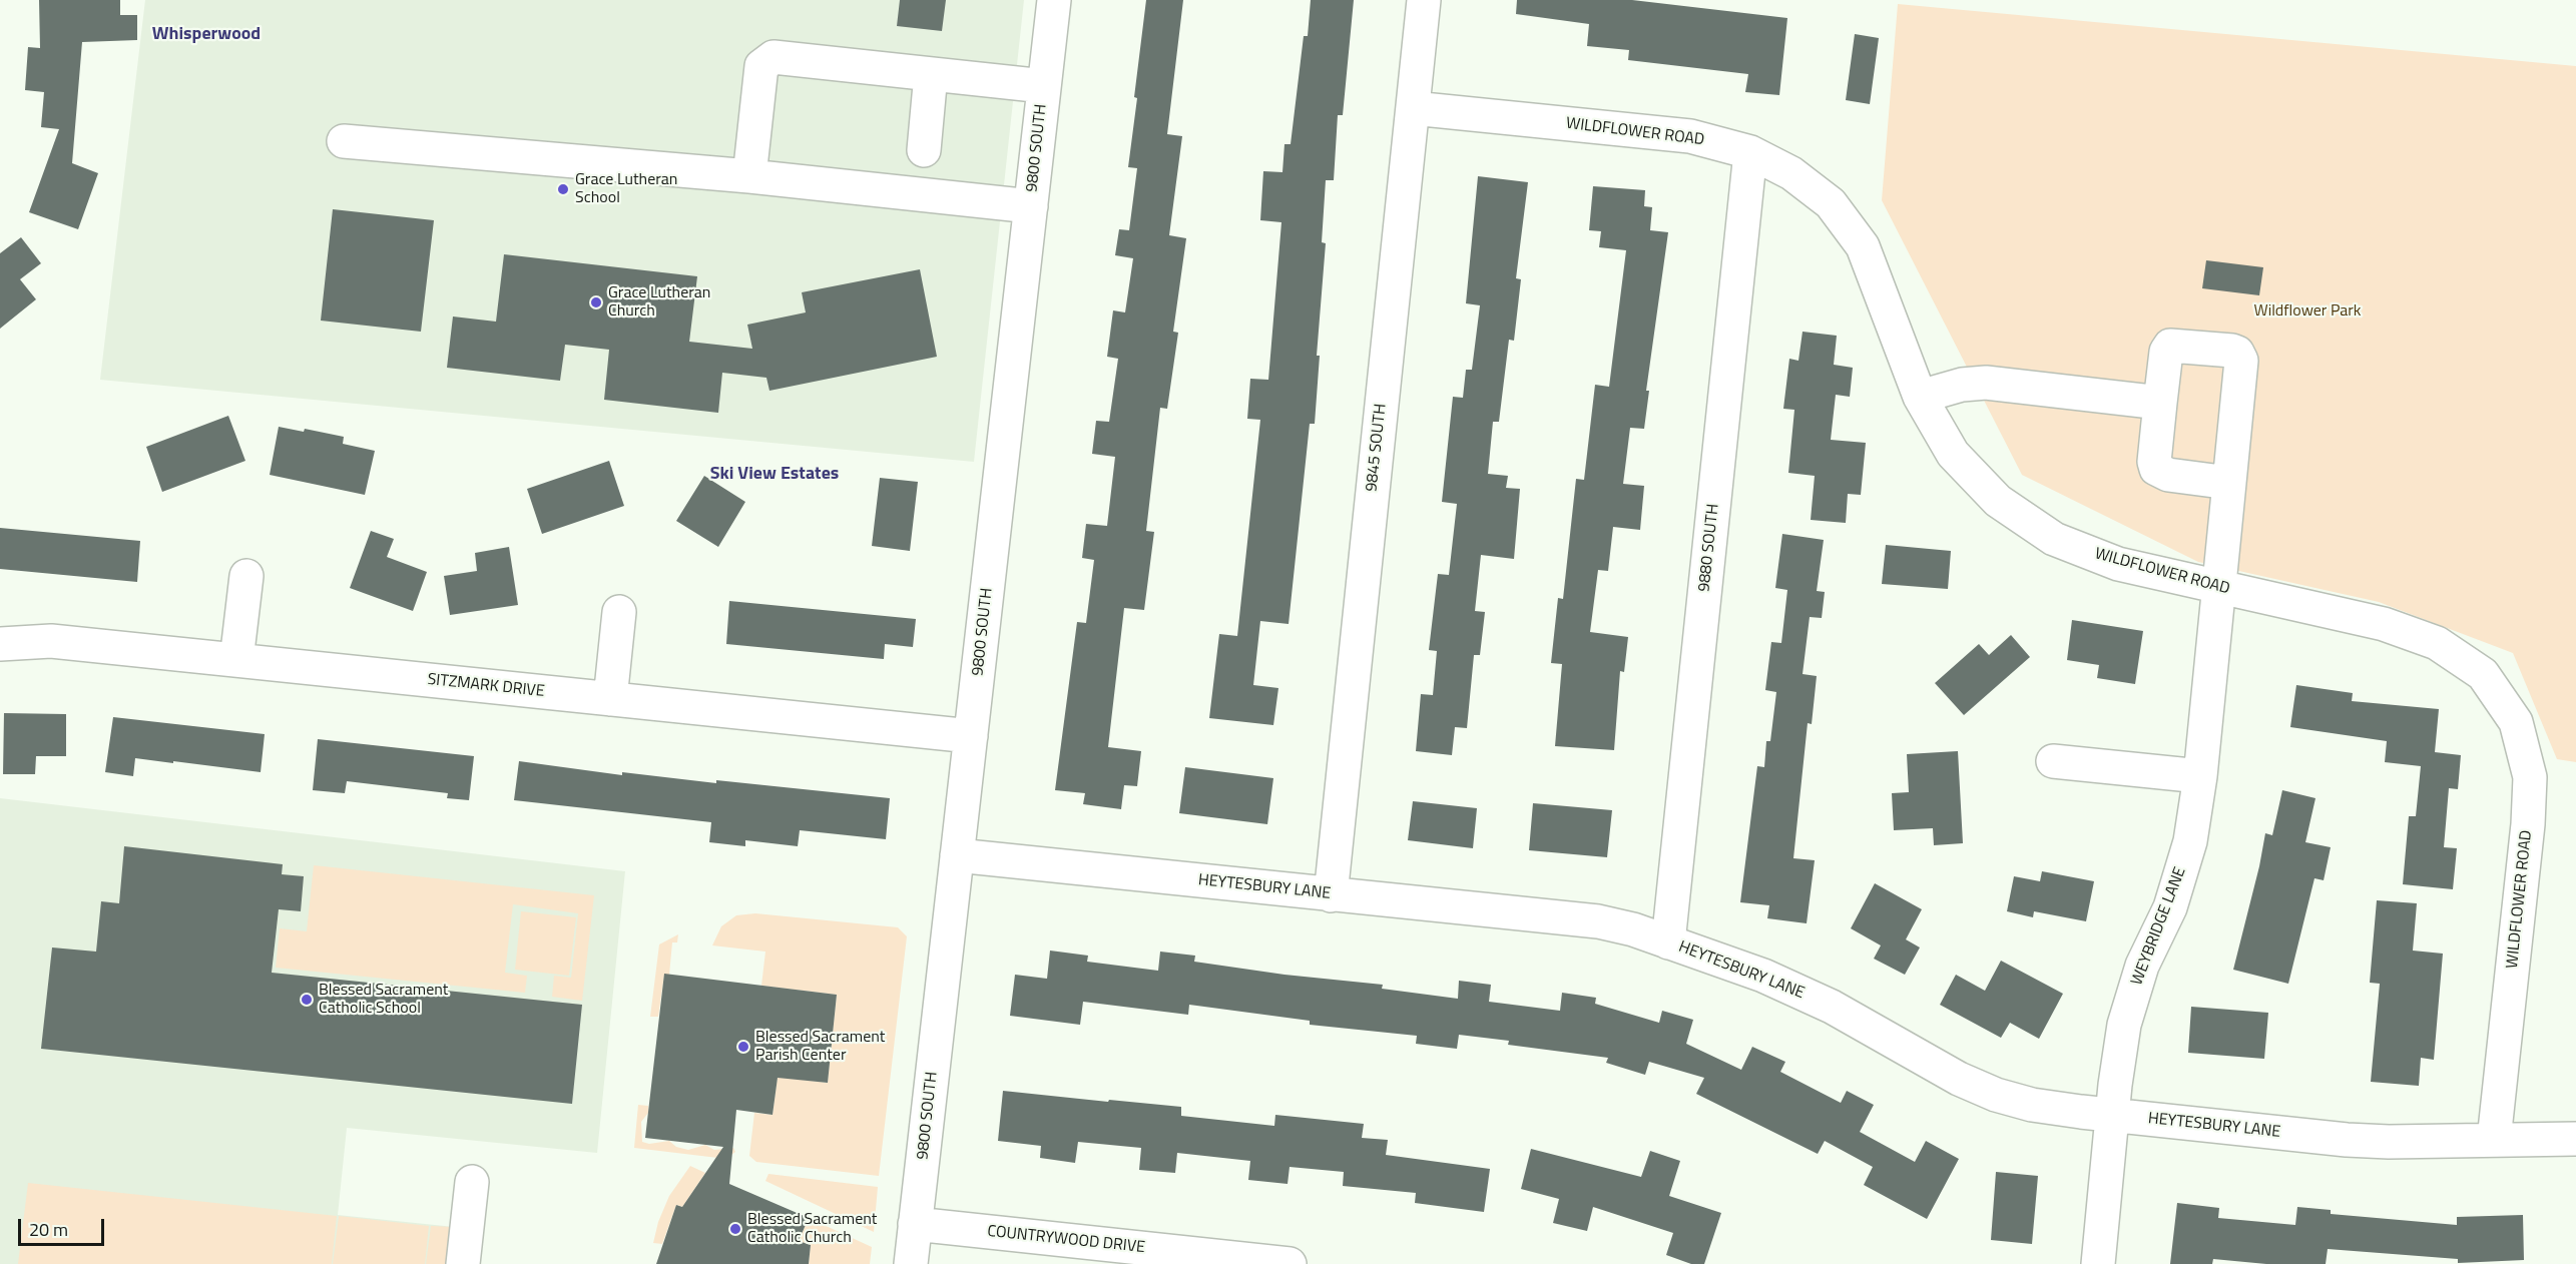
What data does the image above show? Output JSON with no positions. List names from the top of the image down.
{
  "streets": {
    "street": [
      "WILDFLOWER ROAD",
      "9800 SOUTH",
      "9845 SOUTH",
      "9880 SOUTH",
      "SITZMARK DRIVE",
      "HEYTESBURY LANE",
      "WEYBRIDGE LANE",
      "COUNTRYWOOD DRIVE"
    ]
  },
  "crossings": [
    ["WILDFLOWER ROAD", "9845 SOUTH"],
    ["WILDFLOWER ROAD", "9880 SOUTH"],
    ["WILDFLOWER ROAD", "HEYTESBURY LANE"],
    ["WILDFLOWER ROAD", "WEYBRIDGE LANE"],
    ["9800 SOUTH", "SITZMARK DRIVE"],
    ["9800 SOUTH", "HEYTESBURY LANE"],
    ["9800 SOUTH", "COUNTRYWOOD DRIVE"],
    ["9845 SOUTH", "HEYTESBURY LANE"],
    ["9880 SOUTH", "HEYTESBURY LANE"],
    ["HEYTESBURY LANE", "WEYBRIDGE LANE"]
  ],
  "districts": ["Whisperwood", "Ski View Estates"],
  "parks": ["Wildflower Park"],
  "places": [
    "Grace Lutheran School",
    "Grace Lutheran Church",
    "Blessed Sacrament Catholic School",
    "Blessed Sacrament Parish Center",
    "Blessed Sacrament Catholic Church"
  ],
  "scale_bar": "20 m"
}
